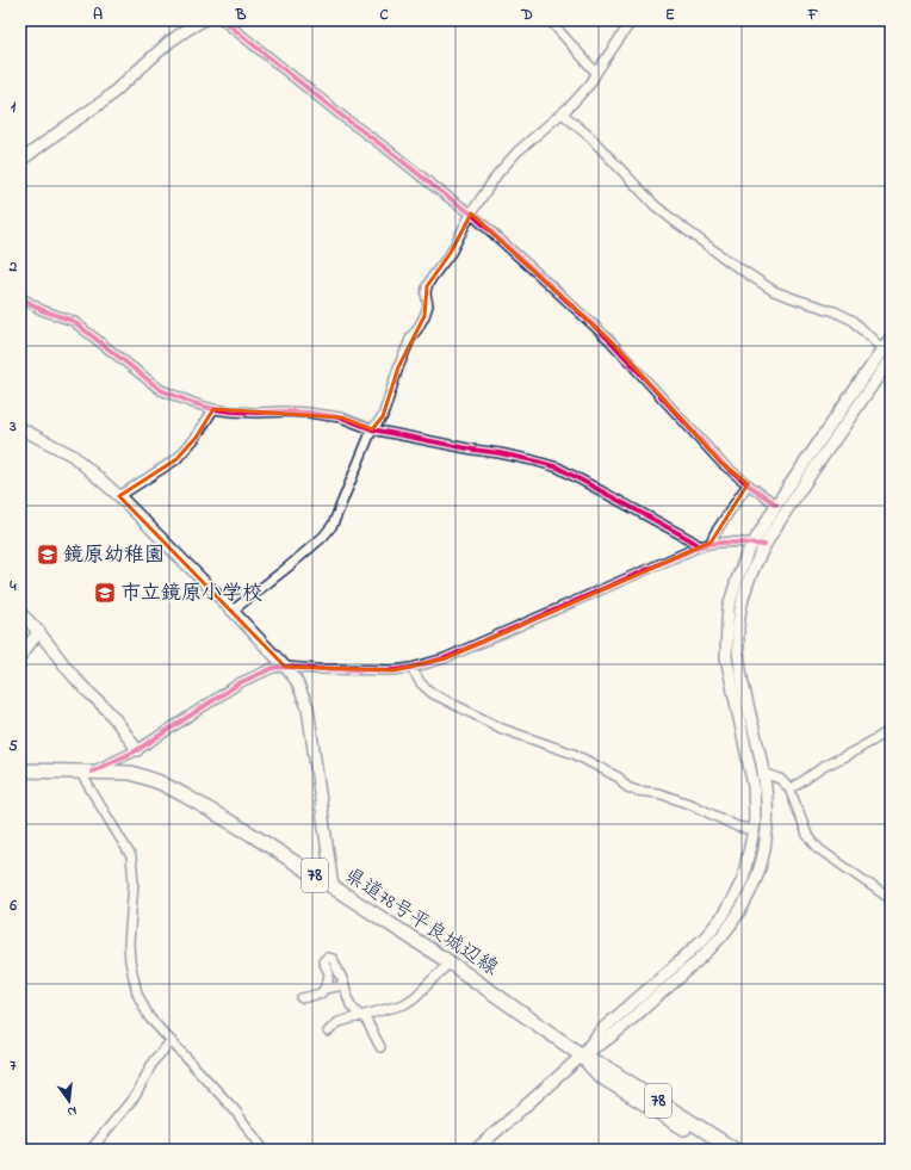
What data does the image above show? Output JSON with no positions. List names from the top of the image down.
{
  "streets": {
    "main road": ["78", "県道78号平良城辺線"]
  },
  "places": {
    "school or university": ["鏡原幼稚園", "市立鏡原小学校"]
  },
  "north": "bottom",
  "grid": {
    "columns": [
      "A",
      "B",
      "C",
      "D",
      "E",
      "F"
    ],
    "rows": [
      "1",
      "2",
      "3",
      "4",
      "5",
      "6",
      "7"
    ]
  }
}
